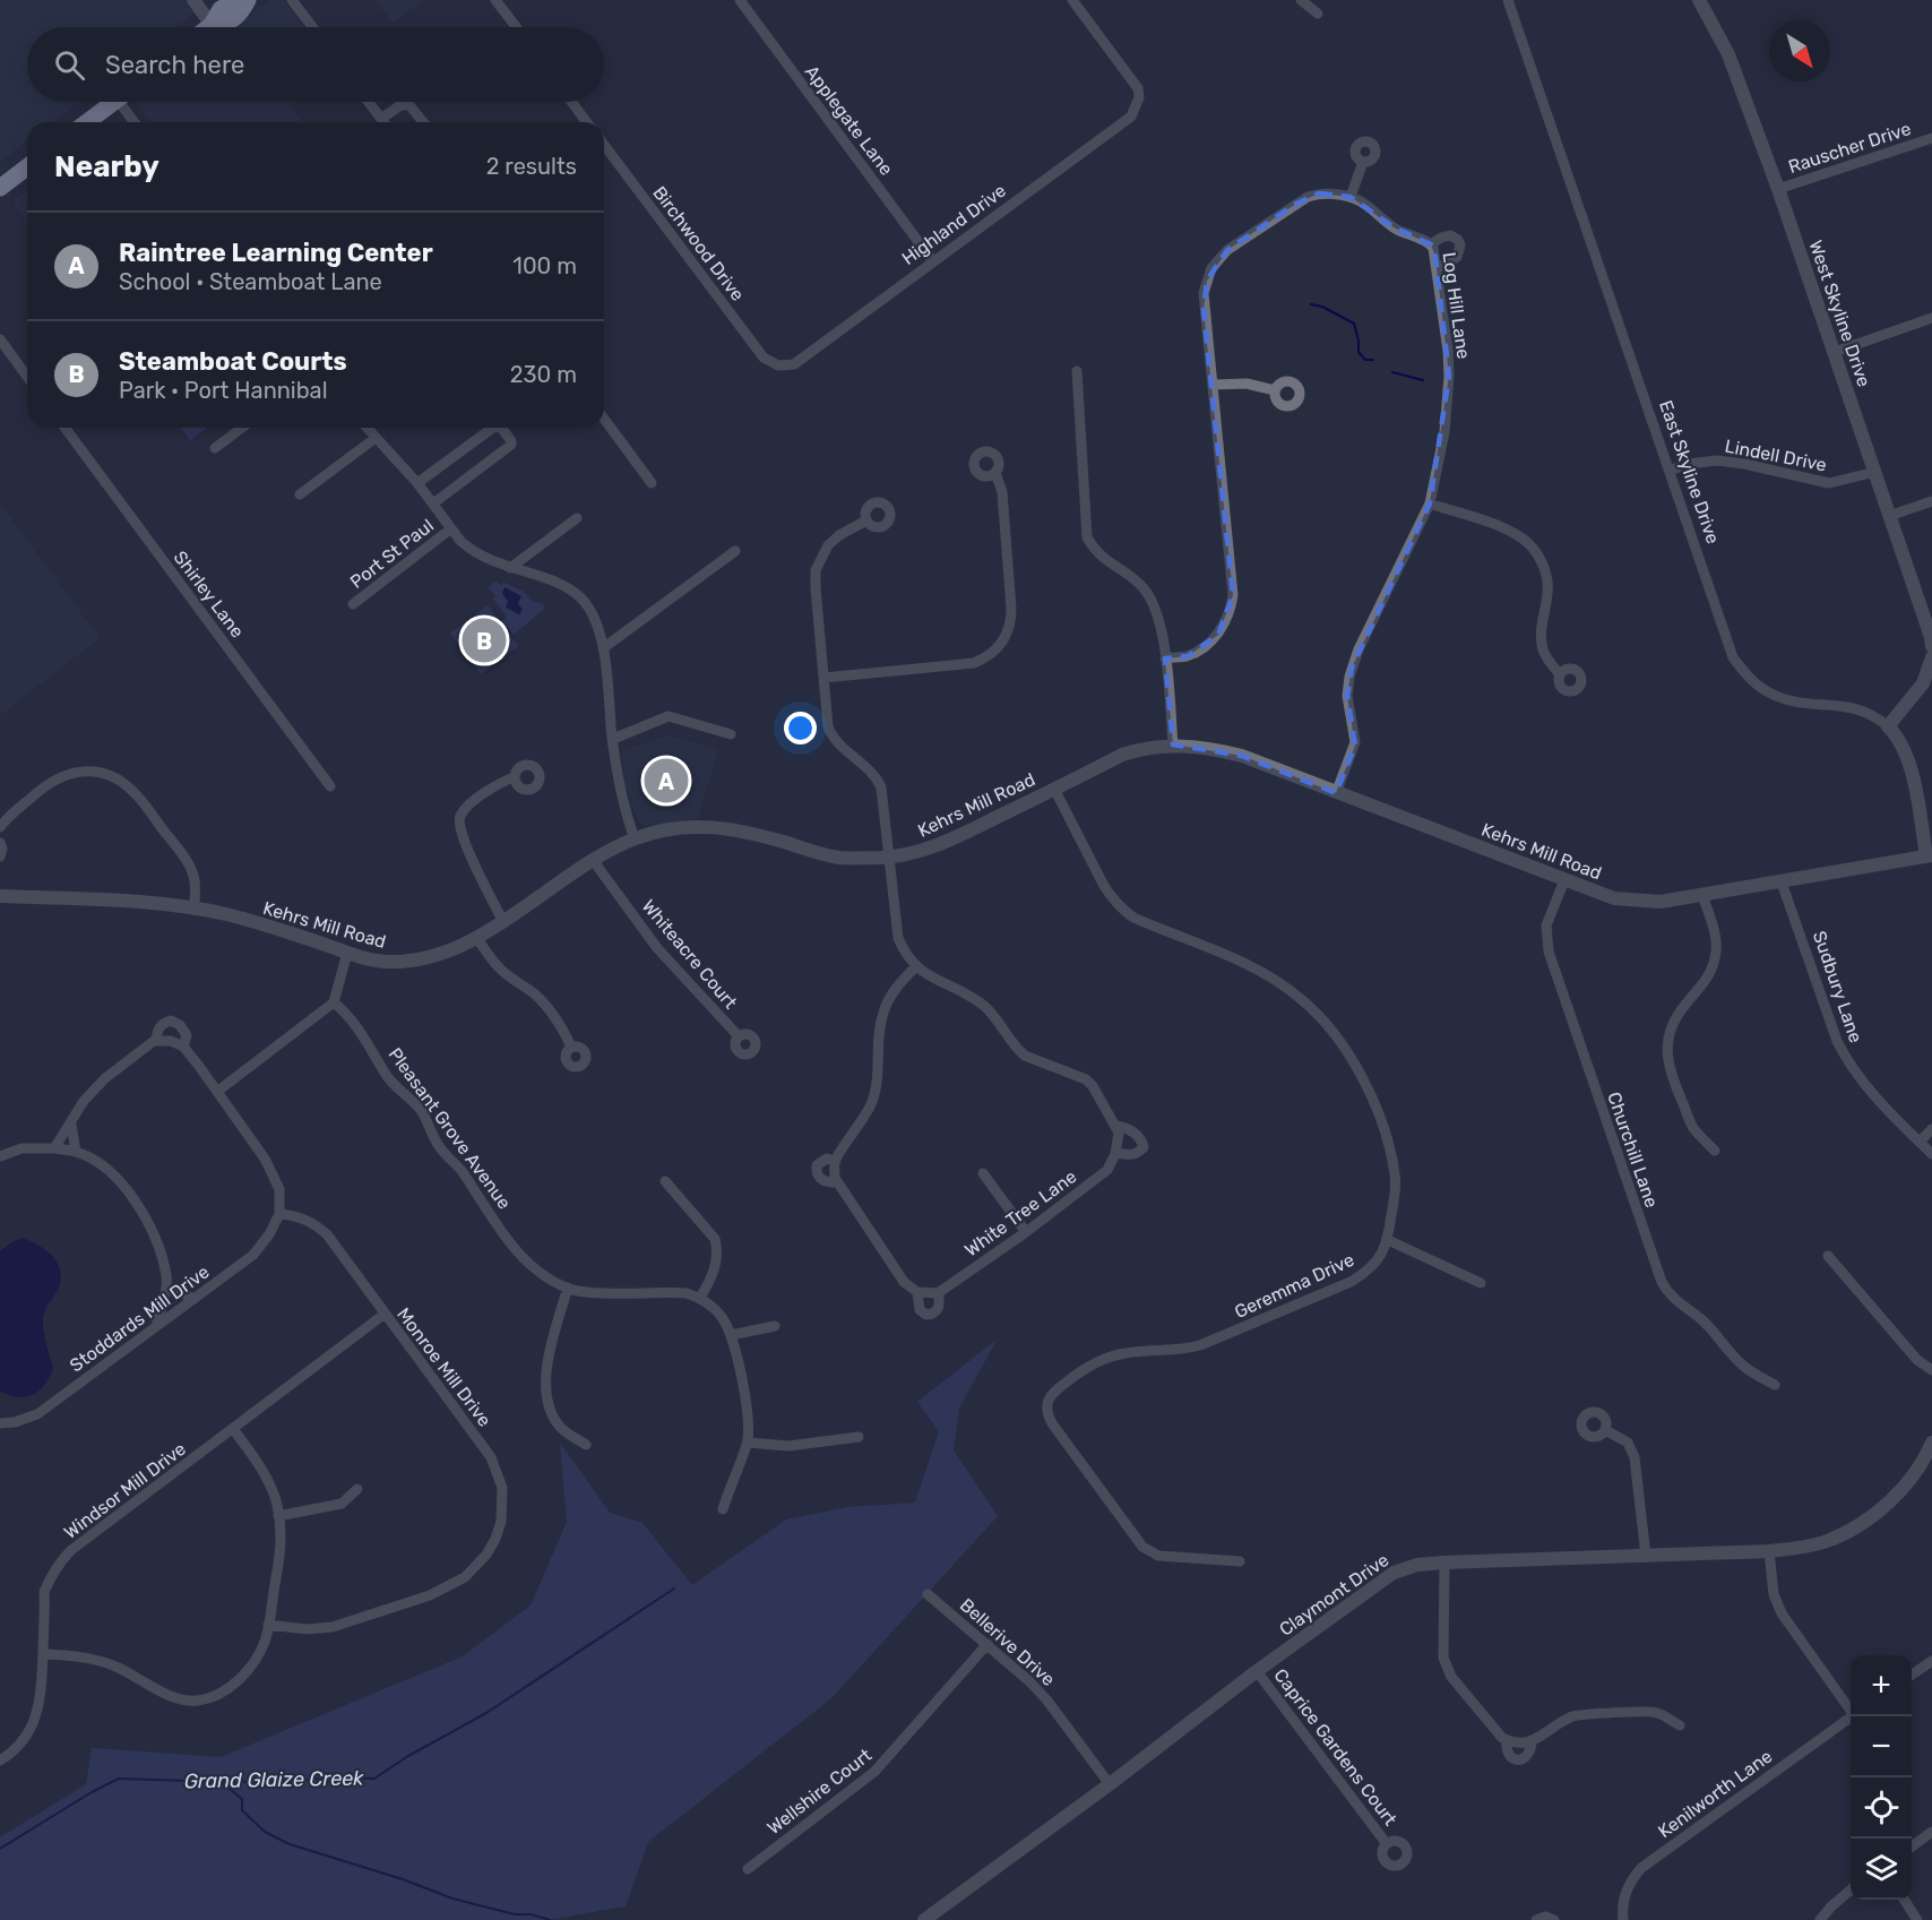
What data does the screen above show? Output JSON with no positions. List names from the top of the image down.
{
  "streets": {
    "street": [
      "Applegate Lane",
      "Rauscher Drive",
      "Highland Drive",
      "Birchwood Drive",
      "Log Hill Lane",
      "West Skyline Drive",
      "Lindell Drive",
      "East Skyline Drive",
      "Port St Paul",
      "Shirley Lane",
      "Kehrs Mill Road",
      "Whiteacre Court",
      "Sudbury Lane",
      "Pleasant Grove Avenue",
      "Churchill Lane",
      "White Tree Lane",
      "Geremma Drive",
      "Stoddards Mill Drive",
      "Monroe Mill Drive",
      "Windsor Mill Drive",
      "Claymont Drive",
      "Bellerive Drive",
      "Caprice Gardens Court",
      "Wellshire Court",
      "Kenilworth Lane"
    ]
  },
  "crossings": [
    ["Applegate Lane", "Highland Drive"],
    ["Rauscher Drive", "West Skyline Drive"],
    ["Highland Drive", "Birchwood Drive"],
    ["Log Hill Lane", "Kehrs Mill Road"],
    ["West Skyline Drive", "Lindell Drive"],
    ["Lindell Drive", "East Skyline Drive"],
    ["East Skyline Drive", "Kehrs Mill Road"],
    ["Kehrs Mill Road", "Whiteacre Court"],
    ["Kehrs Mill Road", "Sudbury Lane"],
    ["Kehrs Mill Road", "Churchill Lane"],
    ["Kehrs Mill Road", "Geremma Drive"],
    ["Stoddards Mill Drive", "Monroe Mill Drive"],
    ["Monroe Mill Drive", "Windsor Mill Drive"],
    ["Claymont Drive", "Bellerive Drive"],
    ["Claymont Drive", "Caprice Gardens Court"],
    ["Bellerive Drive", "Wellshire Court"]
  ],
  "water": ["Grand Glaize Creek"],
  "north": "bottom right",
  "page": {
    "search": "Search here",
    "heading": ["Nearby", "2 results"],
    "list": [
      {
        "mark": "A",
        "name": "Raintree Learning Center",
        "note": "School · Steamboat Lane",
        "value": "100 m"
      },
      {
        "mark": "B",
        "name": "Steamboat Courts",
        "note": "Park · Port Hannibal",
        "value": "230 m"
      }
    ],
    "pins": ["B", "A"],
    "map_buttons": ["+", "−"]
  }
}
